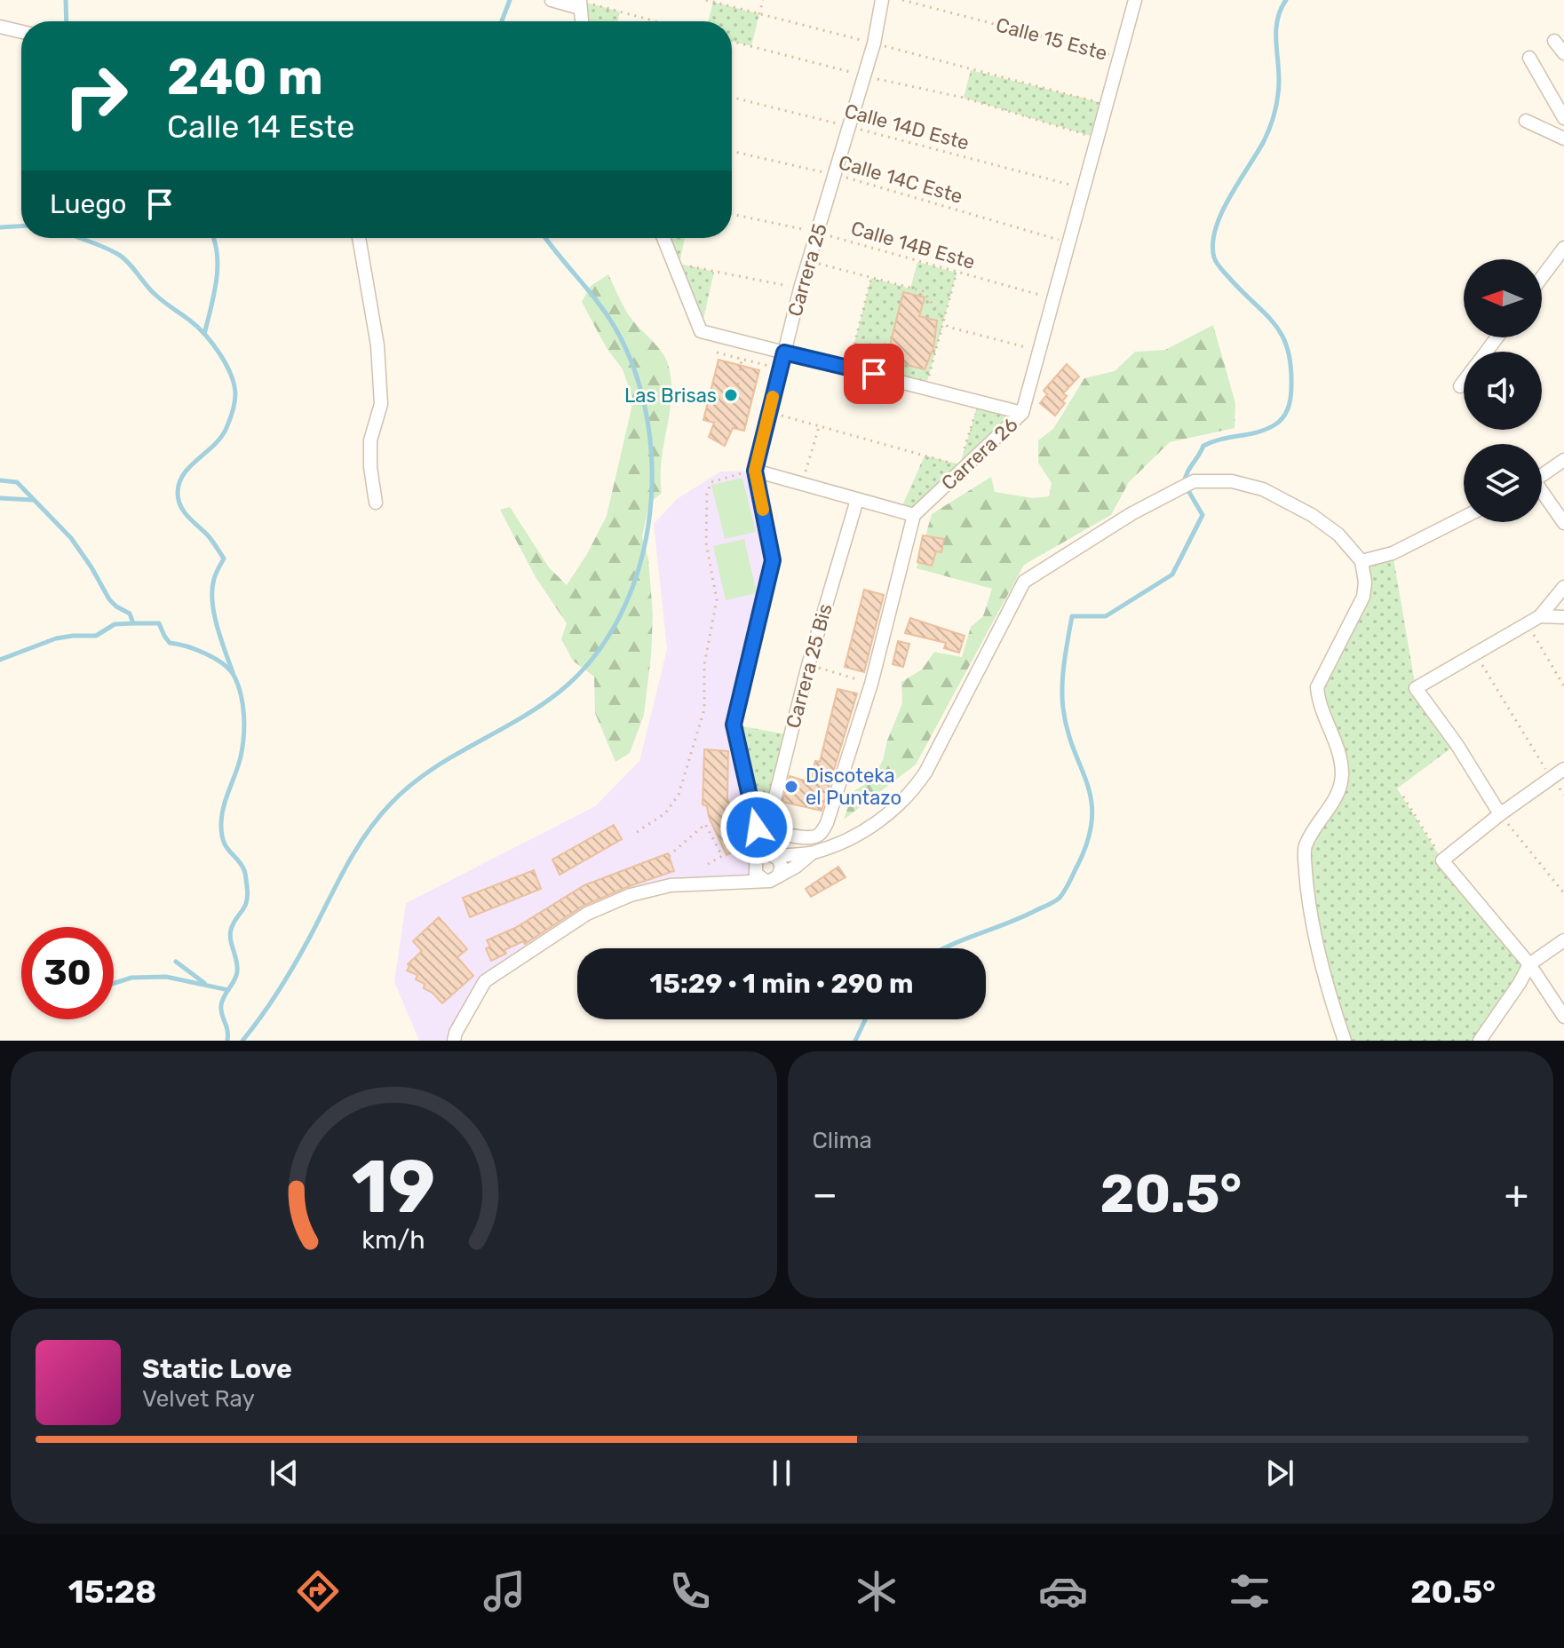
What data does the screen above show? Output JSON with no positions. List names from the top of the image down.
{
  "streets": {
    "street": ["Carrera 25", "Carrera 26", "Carrera 25 Bis"],
    "path": [
      "Calle 15 Este",
      "Calle 14D Este",
      "Calle 14C Este",
      "Calle 14B Este"
    ]
  },
  "crossings": [
    ["Calle 15 Este", "Carrera 26"],
    ["Calle 14D Este", "Carrera 25"],
    ["Calle 14D Este", "Carrera 26"],
    ["Calle 14C Este", "Carrera 25"],
    ["Calle 14C Este", "Carrera 26"],
    ["Calle 14B Este", "Carrera 25"],
    ["Calle 14B Este", "Carrera 26"],
    ["Carrera 25", "Carrera 25 Bis"]
  ],
  "places": ["Las Brisas", "Discoteka el Puntazo"],
  "north": "left",
  "page": {
    "turn": ["240 m", "Calle 14 Este"],
    "then": "Luego",
    "limit": "30",
    "trip": "15:29 · 1 min · 290 m",
    "tile": "Clima",
    "heat": ["−", "20.5°", "+"],
    "song": ["Static Love", "Velvet Ray"],
    "tabs": ["15:28", "20.5°"],
    "gauge": ["19", "km/h"]
  }
}
